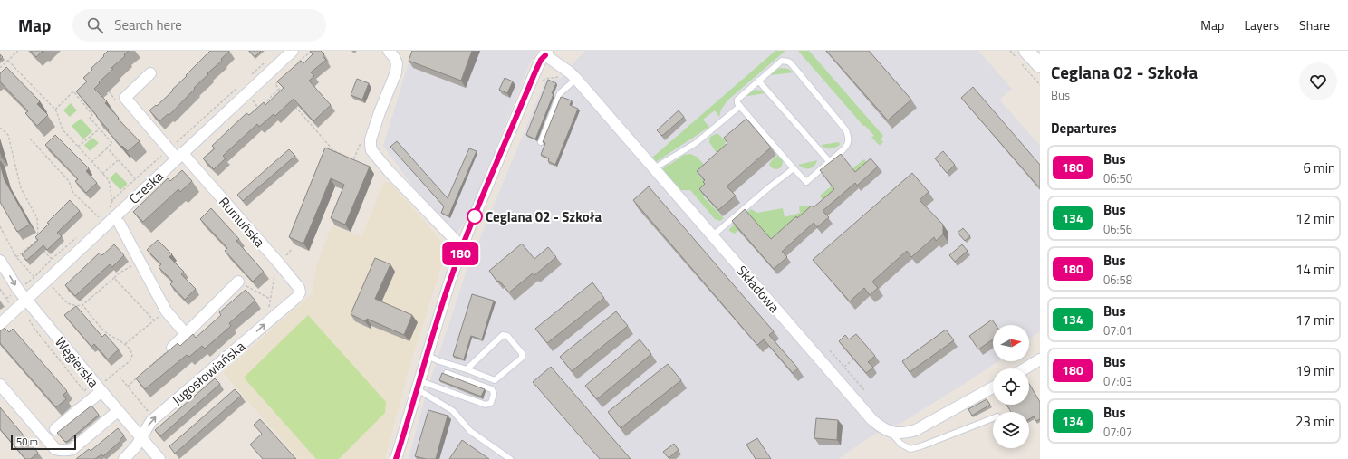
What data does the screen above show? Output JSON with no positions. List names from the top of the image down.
{
  "streets": {
    "street": [
      "Czeska",
      "Rumuńska",
      "Składowa",
      "Węgierska",
      "Jugosłowiańska"
    ]
  },
  "crossings": [
    ["Czeska", "Rumuńska"],
    ["Czeska", "Węgierska"],
    ["Rumuńska", "Jugosłowiańska"],
    ["Węgierska", "Jugosłowiańska"]
  ],
  "places": ["Ceglana 02 - Szkoła"],
  "lines": ["bus line 180"],
  "scale_bar": "50 m",
  "north": "right",
  "page": {
    "header": "Map",
    "search": "Search here",
    "nav": ["Map", "Layers", "Share"],
    "on_map": "180",
    "heading": [
      ["Ceglana 02 - Szkoła", "Bus"],
      "Departures"
    ],
    "list": [
      {
        "mark": "180",
        "name": "Bus",
        "note": "06:50",
        "value": "6 min"
      },
      {
        "mark": "134",
        "name": "Bus",
        "note": "06:56",
        "value": "12 min"
      },
      {
        "mark": "180",
        "name": "Bus",
        "note": "06:58",
        "value": "14 min"
      },
      {
        "mark": "134",
        "name": "Bus",
        "note": "07:01",
        "value": "17 min"
      },
      {
        "mark": "180",
        "name": "Bus",
        "note": "07:03",
        "value": "19 min"
      },
      {
        "mark": "134",
        "name": "Bus",
        "note": "07:07",
        "value": "23 min"
      }
    ],
    "scale": "50 m"
  }
}
